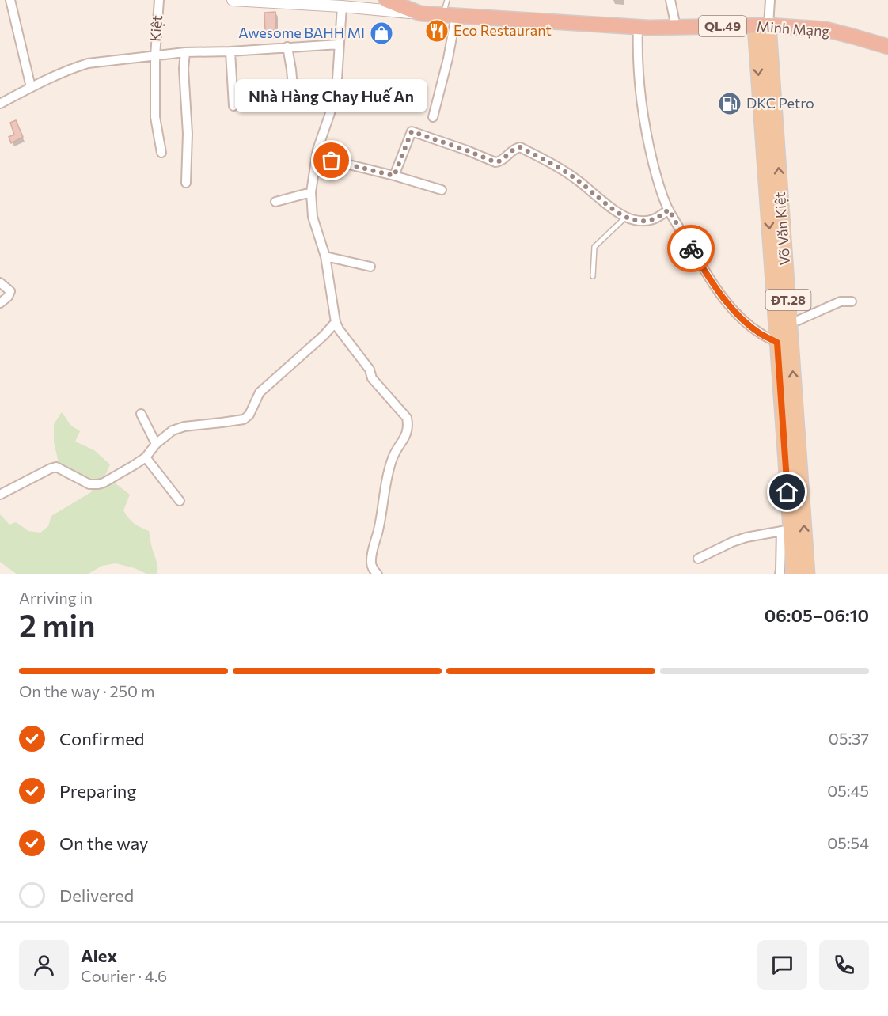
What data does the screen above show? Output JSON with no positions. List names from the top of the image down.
{
  "streets": {
    "highway": ["QL.49", "Minh Mạng"],
    "main road": ["Võ Văn Kiệt", "ĐT.28"],
    "street": ["Kiệt"]
  },
  "crossings": [
    ["QL.49", "Minh Mạng"],
    ["Minh Mạng", "Võ Văn Kiệt"]
  ],
  "places": {
    "restaurant": ["Eco Restaurant"],
    "shop": ["Awesome BAHH MI"],
    "fuel station": ["DKC Petro"],
    "other": ["Nhà Hàng Chay Huế An"]
  },
  "page": {
    "bubble": "Nhà Hàng Chay Huế An",
    "heading": ["2 min", "Arriving in", "06:05–06:10"],
    "panel": ["Alex", "Courier · 4.6"],
    "bar": "On the way · 250 m",
    "list": [
      ["Confirmed", "05:37"],
      ["Preparing", "05:45"],
      ["On the way", "05:54"],
      "Delivered"
    ]
  }
}
